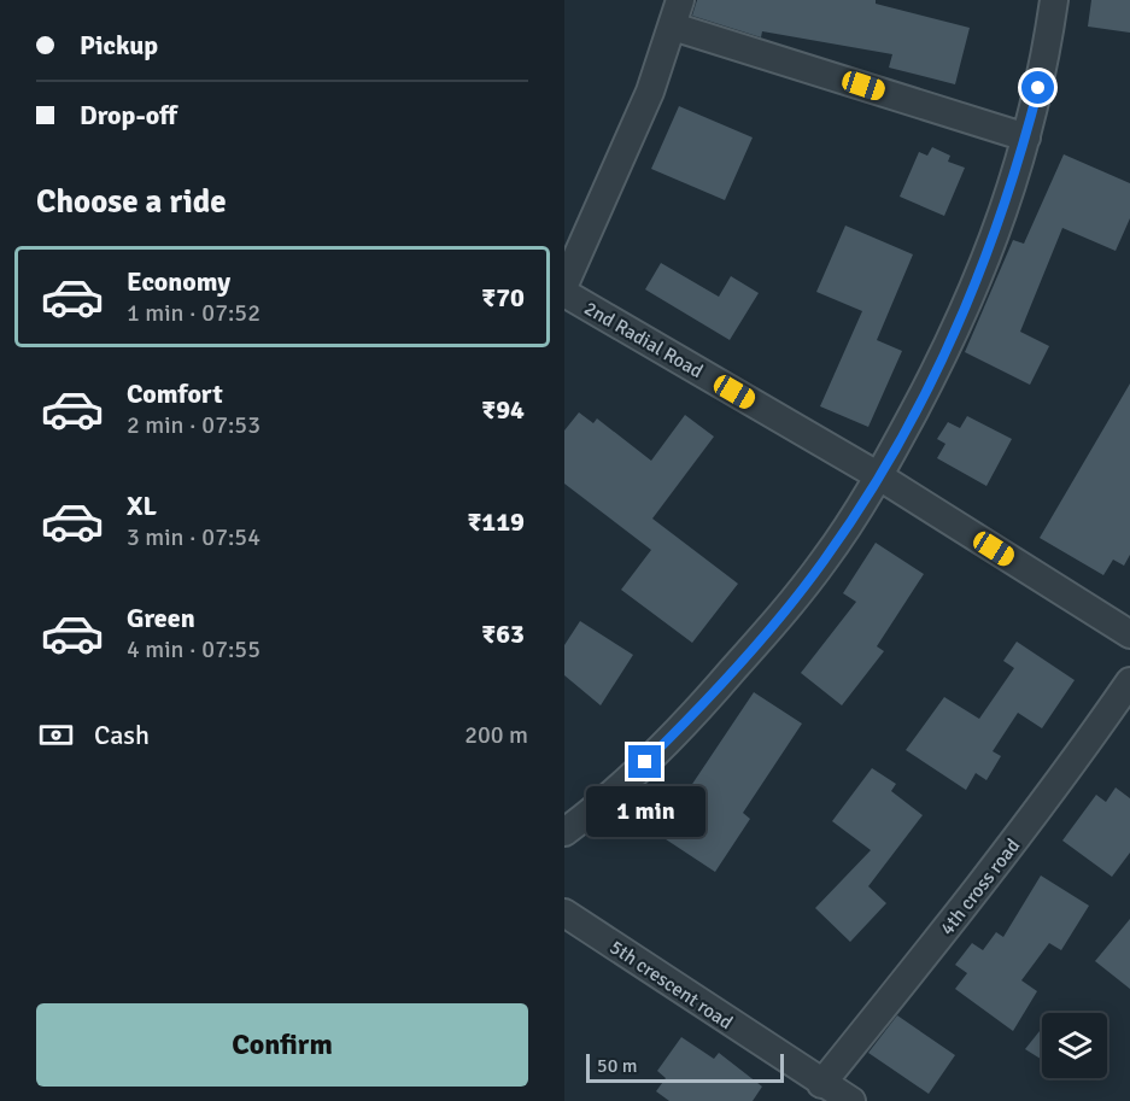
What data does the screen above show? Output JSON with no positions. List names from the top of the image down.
{
  "streets": {
    "street": ["2nd Radial Road", "4th cross road", "5th crescent road"]
  },
  "crossings": [
    ["4th cross road", "5th crescent road"]
  ],
  "scale_bar": "50 m",
  "page": {
    "banner": ["Pickup", "Drop-off"],
    "heading": "Choose a ride",
    "list": [
      {
        "name": "Economy",
        "note": "1 min · 07:52",
        "value": "₹70"
      },
      {
        "name": "Comfort",
        "note": "2 min · 07:53",
        "value": "₹94"
      },
      {
        "name": "XL",
        "note": "3 min · 07:54",
        "value": "₹119"
      },
      {
        "name": "Green",
        "note": "4 min · 07:55",
        "value": "₹63"
      }
    ],
    "pay": ["Cash", "200 m"],
    "bubble": "1 min",
    "buttons": "Confirm",
    "scale": "50 m"
  }
}
